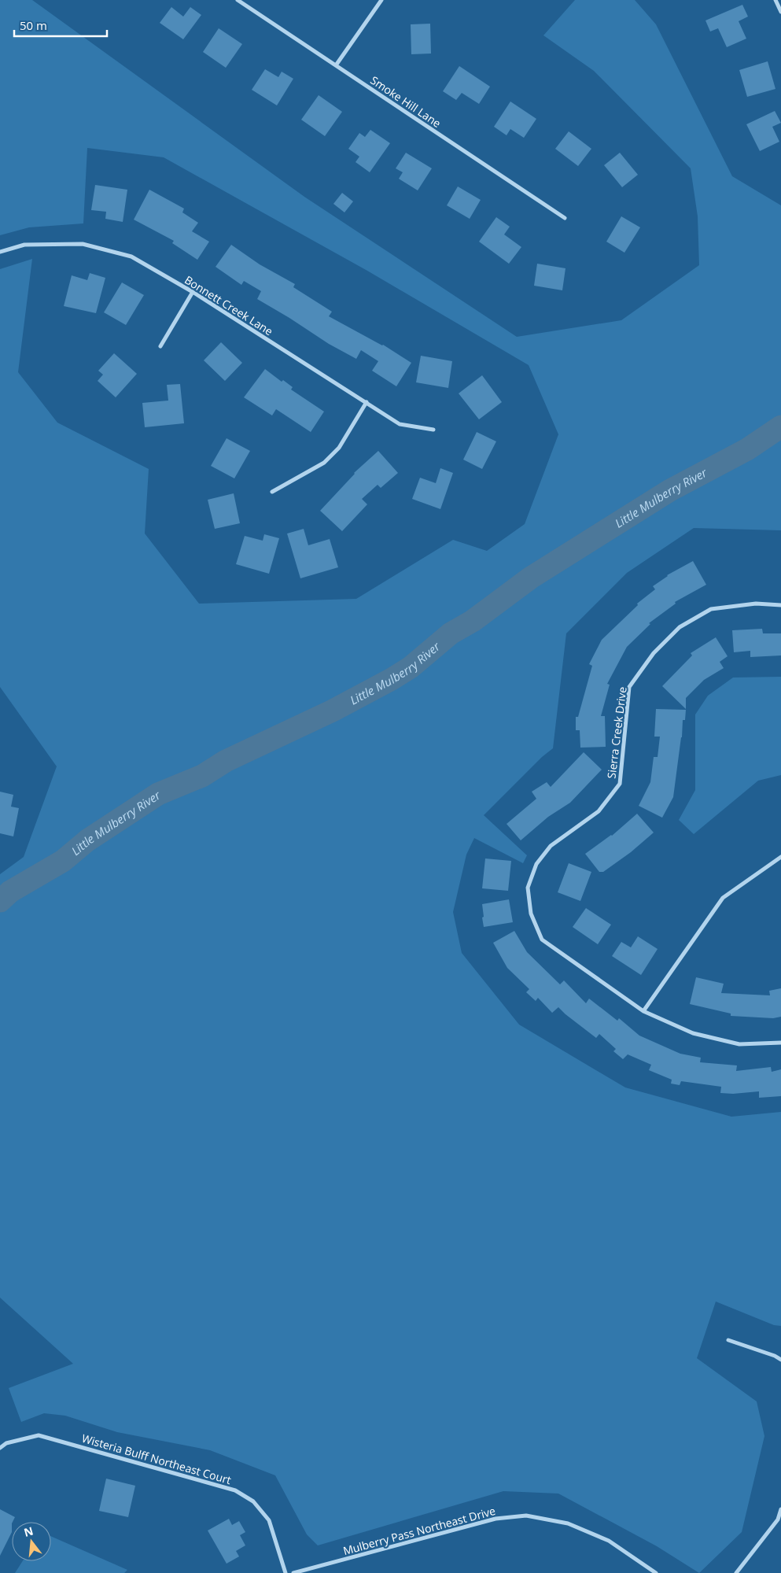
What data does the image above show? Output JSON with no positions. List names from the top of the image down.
{
  "streets": {
    "street": [
      "Smoke Hill Lane",
      "Bonnett Creek Lane",
      "Sierra Creek Drive",
      "Wisteria Bulff Northeast Court",
      "Mulberry Pass Northeast Drive"
    ]
  },
  "water": ["Little Mulberry River"],
  "scale_bar": "50 m",
  "north": "top"
}
